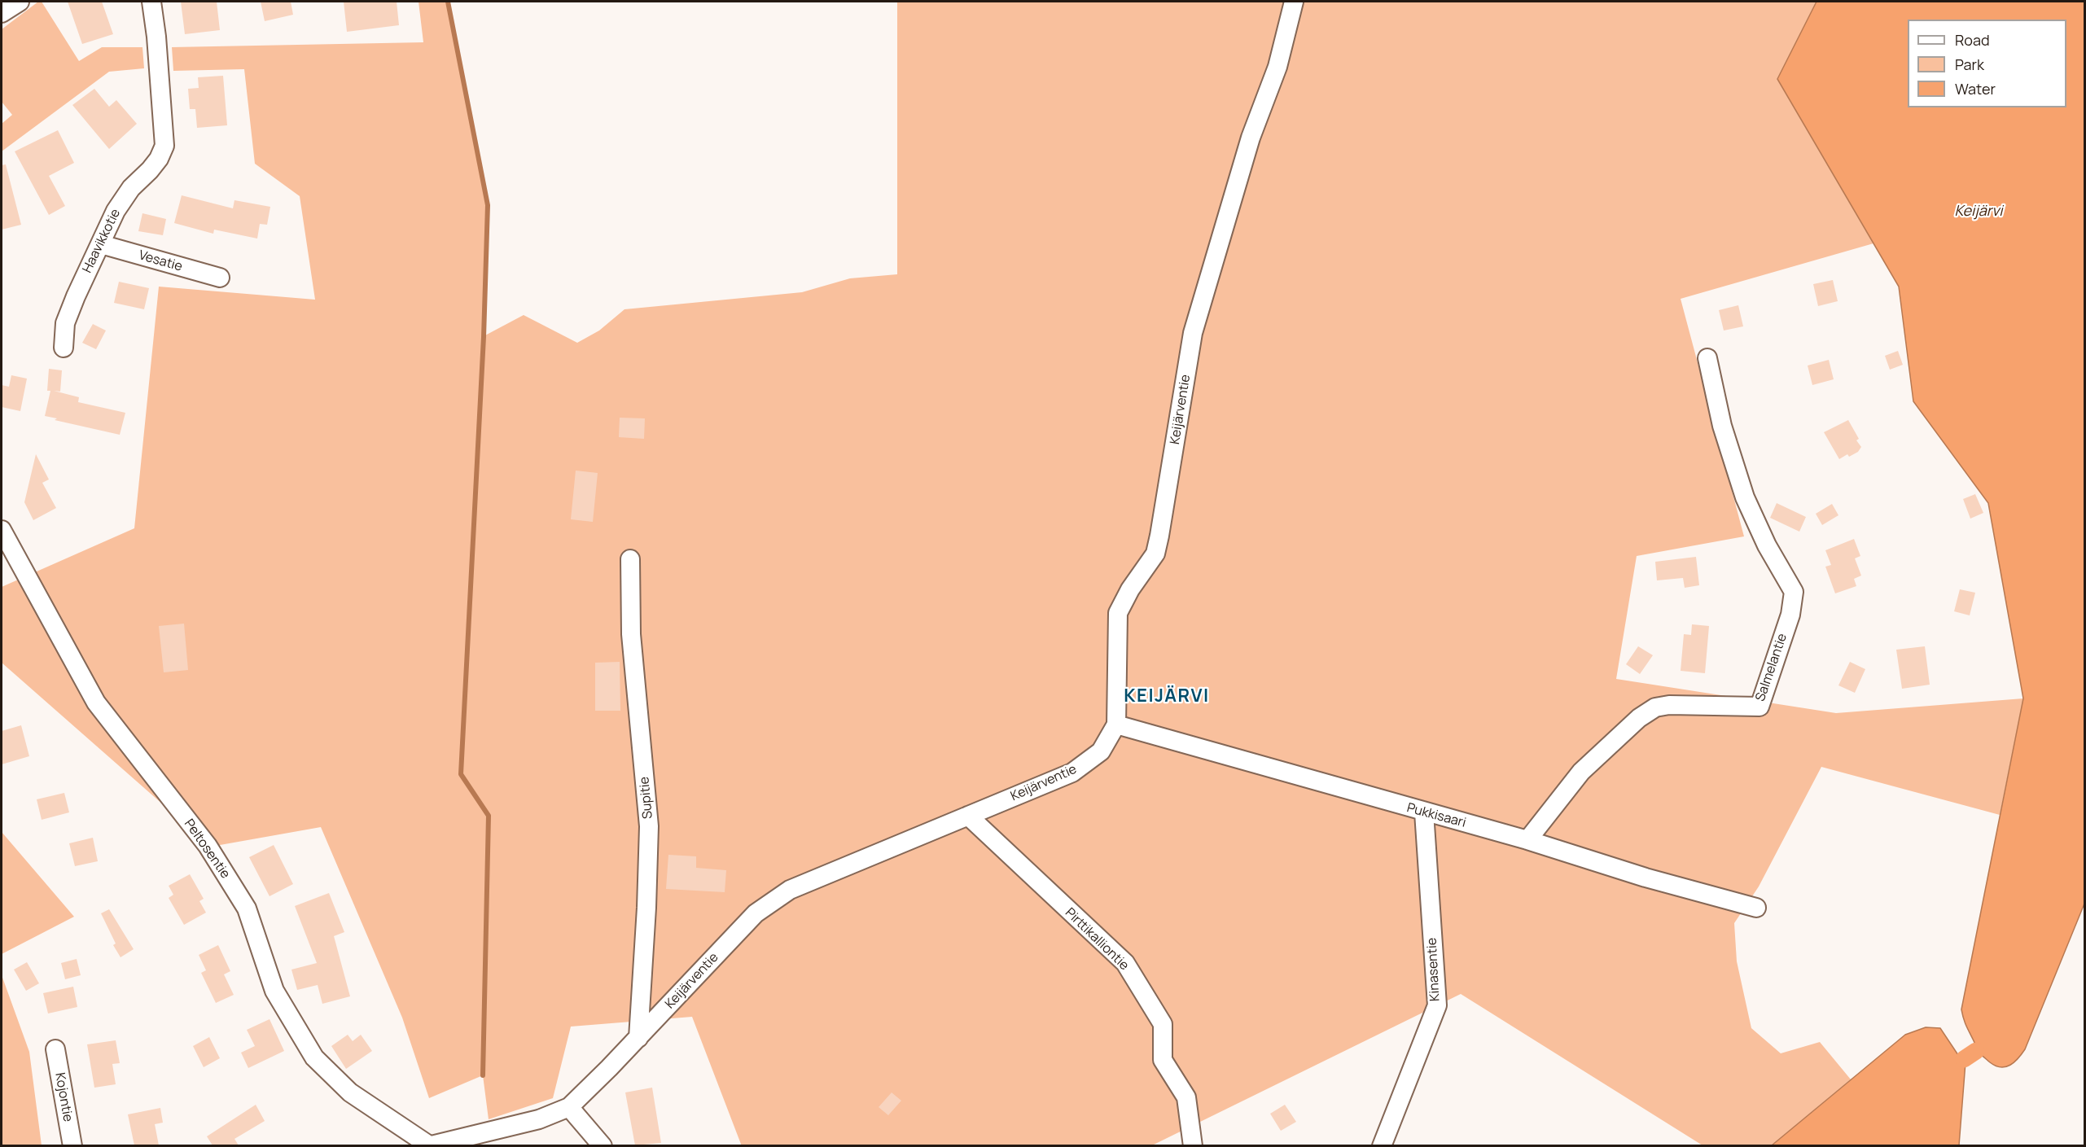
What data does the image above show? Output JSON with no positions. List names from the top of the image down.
{
  "streets": {
    "street": [
      "Haavikkotie",
      "Vesatie",
      "Keijärventie",
      "Salmelantie",
      "Supitie",
      "Pukkisaari",
      "Peltosentie",
      "Pirttikalliontie",
      "Kinasentie",
      "Kojontie"
    ]
  },
  "crossings": [
    ["Haavikkotie", "Vesatie"],
    ["Keijärventie", "Supitie"],
    ["Keijärventie", "Pukkisaari"],
    ["Keijärventie", "Peltosentie"],
    ["Keijärventie", "Pirttikalliontie"],
    ["Salmelantie", "Pukkisaari"],
    ["Pukkisaari", "Kinasentie"]
  ],
  "districts": ["KEIJÄRVI"],
  "water": ["Keijärvi"],
  "legend": ["Road", "Park", "Water"]
}
